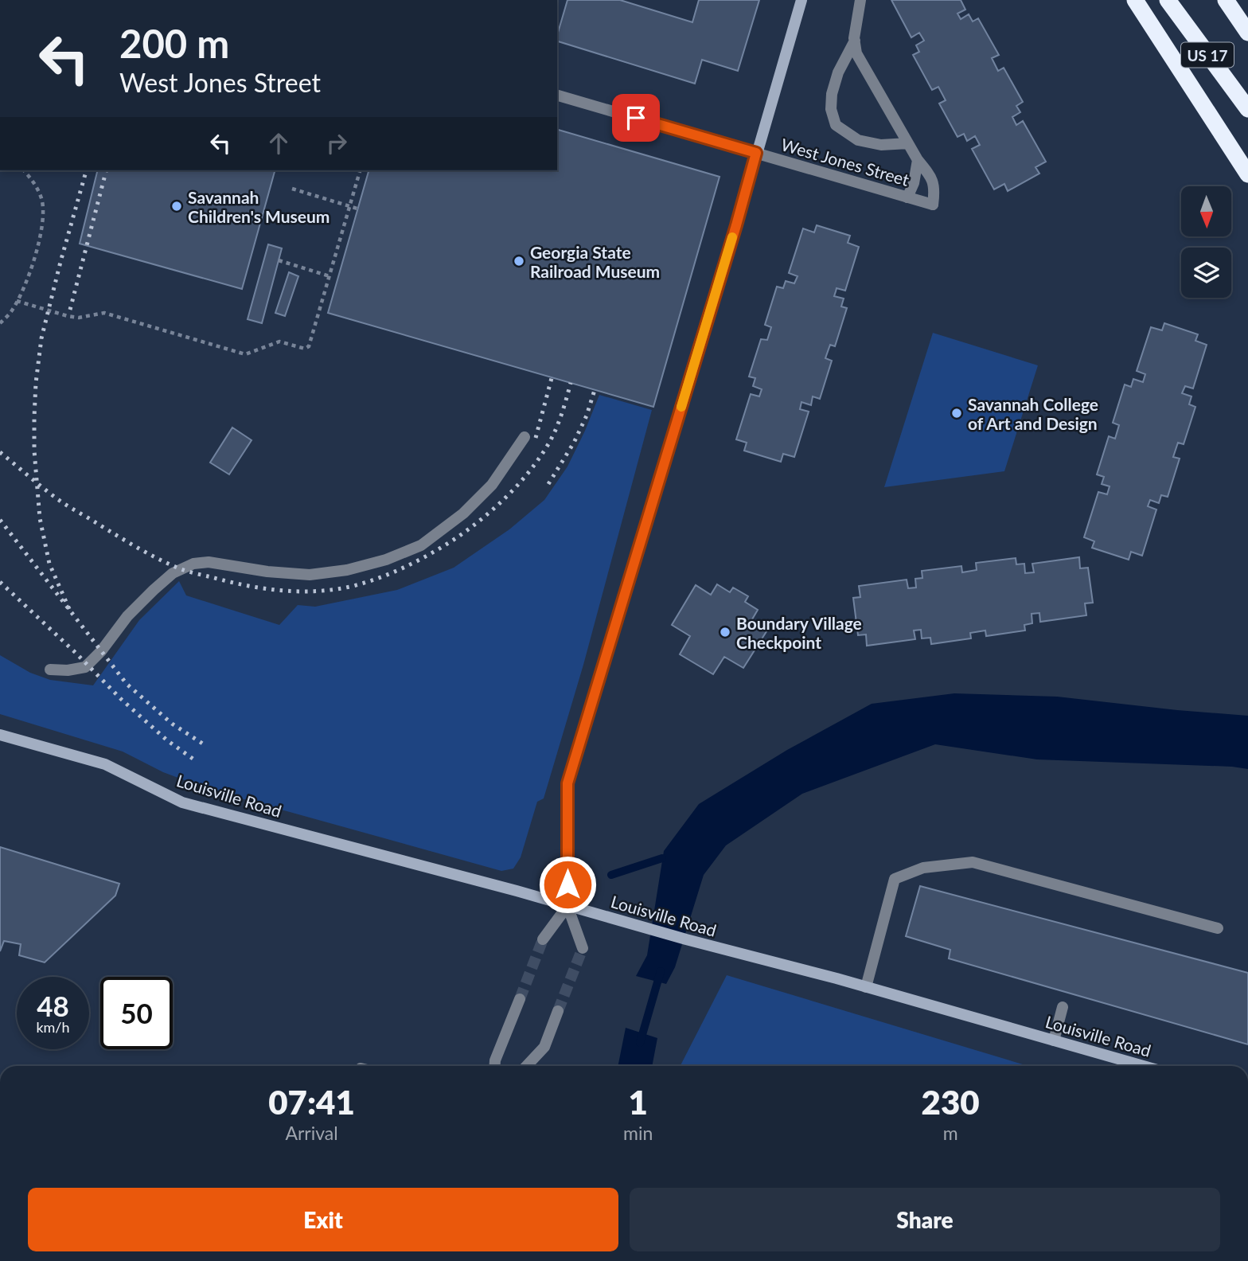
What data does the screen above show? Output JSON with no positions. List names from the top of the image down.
{
  "streets": {
    "highway": ["US 17"],
    "main road": ["Louisville Road"],
    "street": ["West Jones Street"]
  },
  "places": [
    "Savannah Children's Museum",
    "Georgia State Railroad Museum",
    "Savannah College of Art and Design",
    "Boundary Village Checkpoint"
  ],
  "north": "bottom",
  "page": {
    "turn": ["200 m", "West Jones Street"],
    "speed": "48 km/h",
    "limit": "50",
    "eta": [
      "07:41",
      "Arrival",
      "1",
      "min",
      "230",
      "m"
    ],
    "buttons": ["Exit", "Share"]
  }
}
